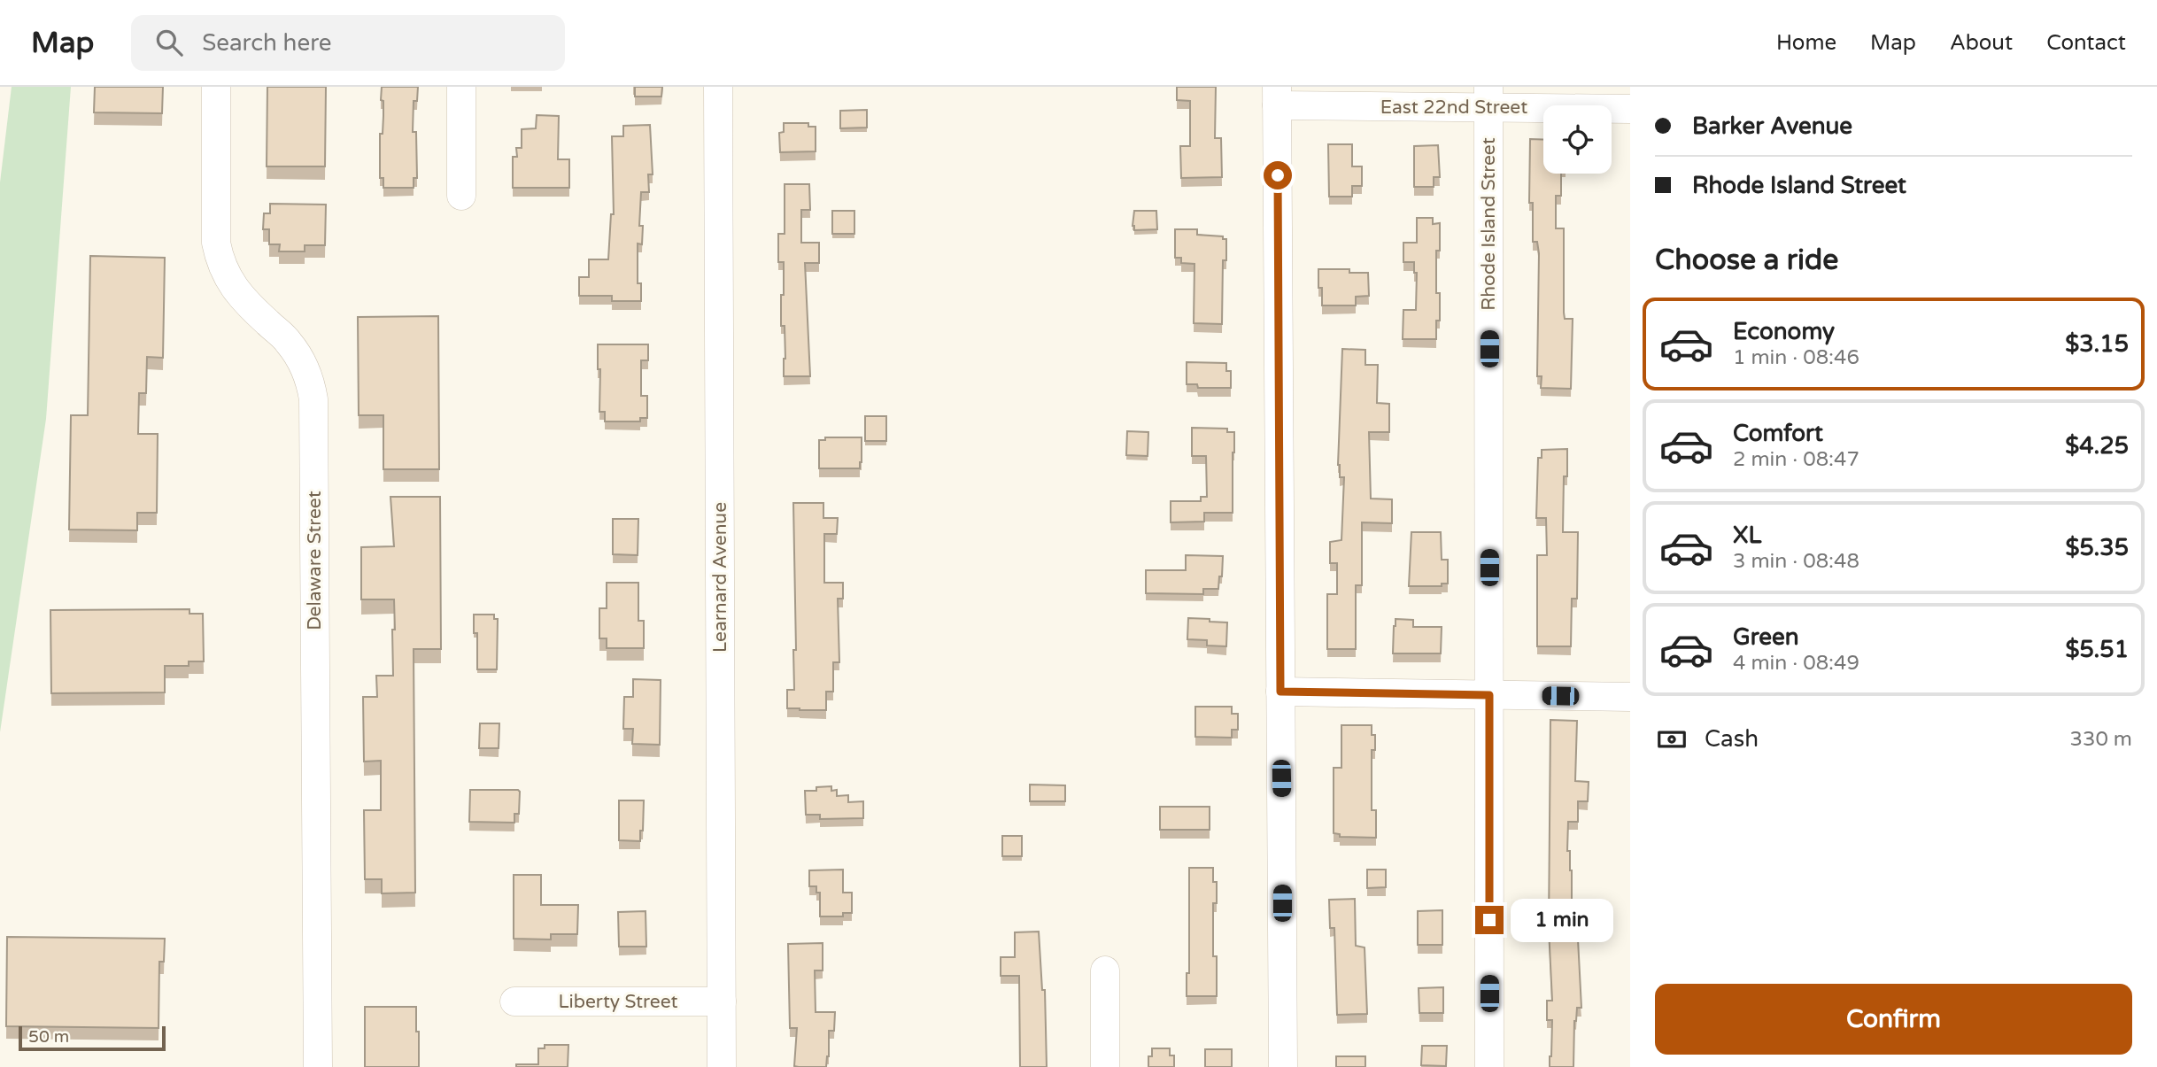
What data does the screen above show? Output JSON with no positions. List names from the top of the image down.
{
  "streets": {
    "street": [
      "East 22nd Street",
      "Rhode Island Street",
      "Delaware Street",
      "Learnard Avenue",
      "Liberty Street"
    ]
  },
  "crossings": [
    ["East 22nd Street", "Rhode Island Street"],
    ["Learnard Avenue", "Liberty Street"]
  ],
  "scale_bar": "50 m",
  "page": {
    "header": "Map",
    "search": "Search here",
    "nav": [
      "Home",
      "Map",
      "About",
      "Contact"
    ],
    "banner": ["Barker Avenue", "Rhode Island Street"],
    "heading": "Choose a ride",
    "list": [
      {
        "name": "Economy",
        "note": "1 min · 08:46",
        "value": "$3.15"
      },
      {
        "name": "Comfort",
        "note": "2 min · 08:47",
        "value": "$4.25"
      },
      {
        "name": "XL",
        "note": "3 min · 08:48",
        "value": "$5.35"
      },
      {
        "name": "Green",
        "note": "4 min · 08:49",
        "value": "$5.51"
      }
    ],
    "pay": ["Cash", "330 m"],
    "bubble": "1 min",
    "buttons": "Confirm",
    "scale": "50 m"
  }
}
